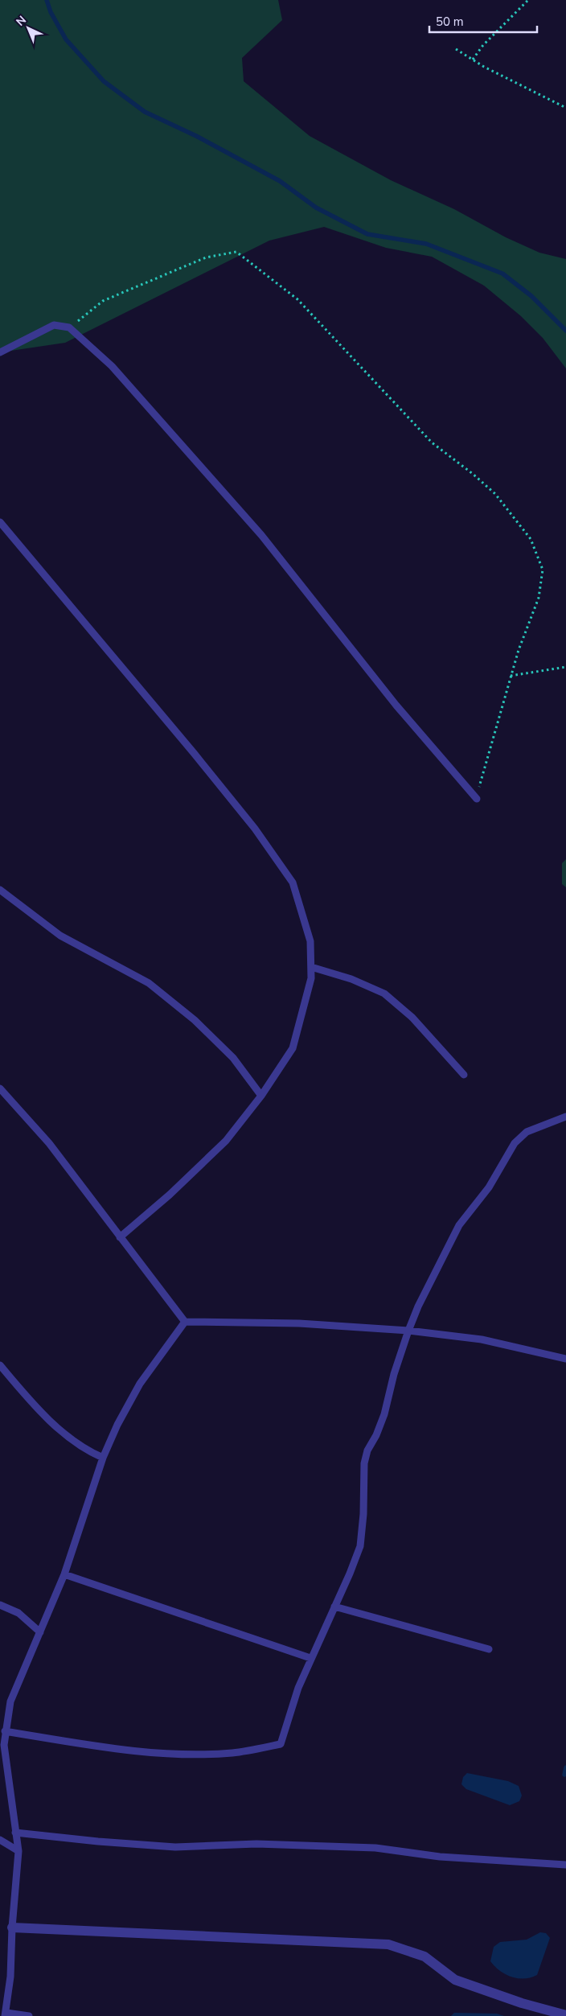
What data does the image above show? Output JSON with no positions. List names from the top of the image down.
{
  "scale_bar": "50 m",
  "north": "top left"
}
